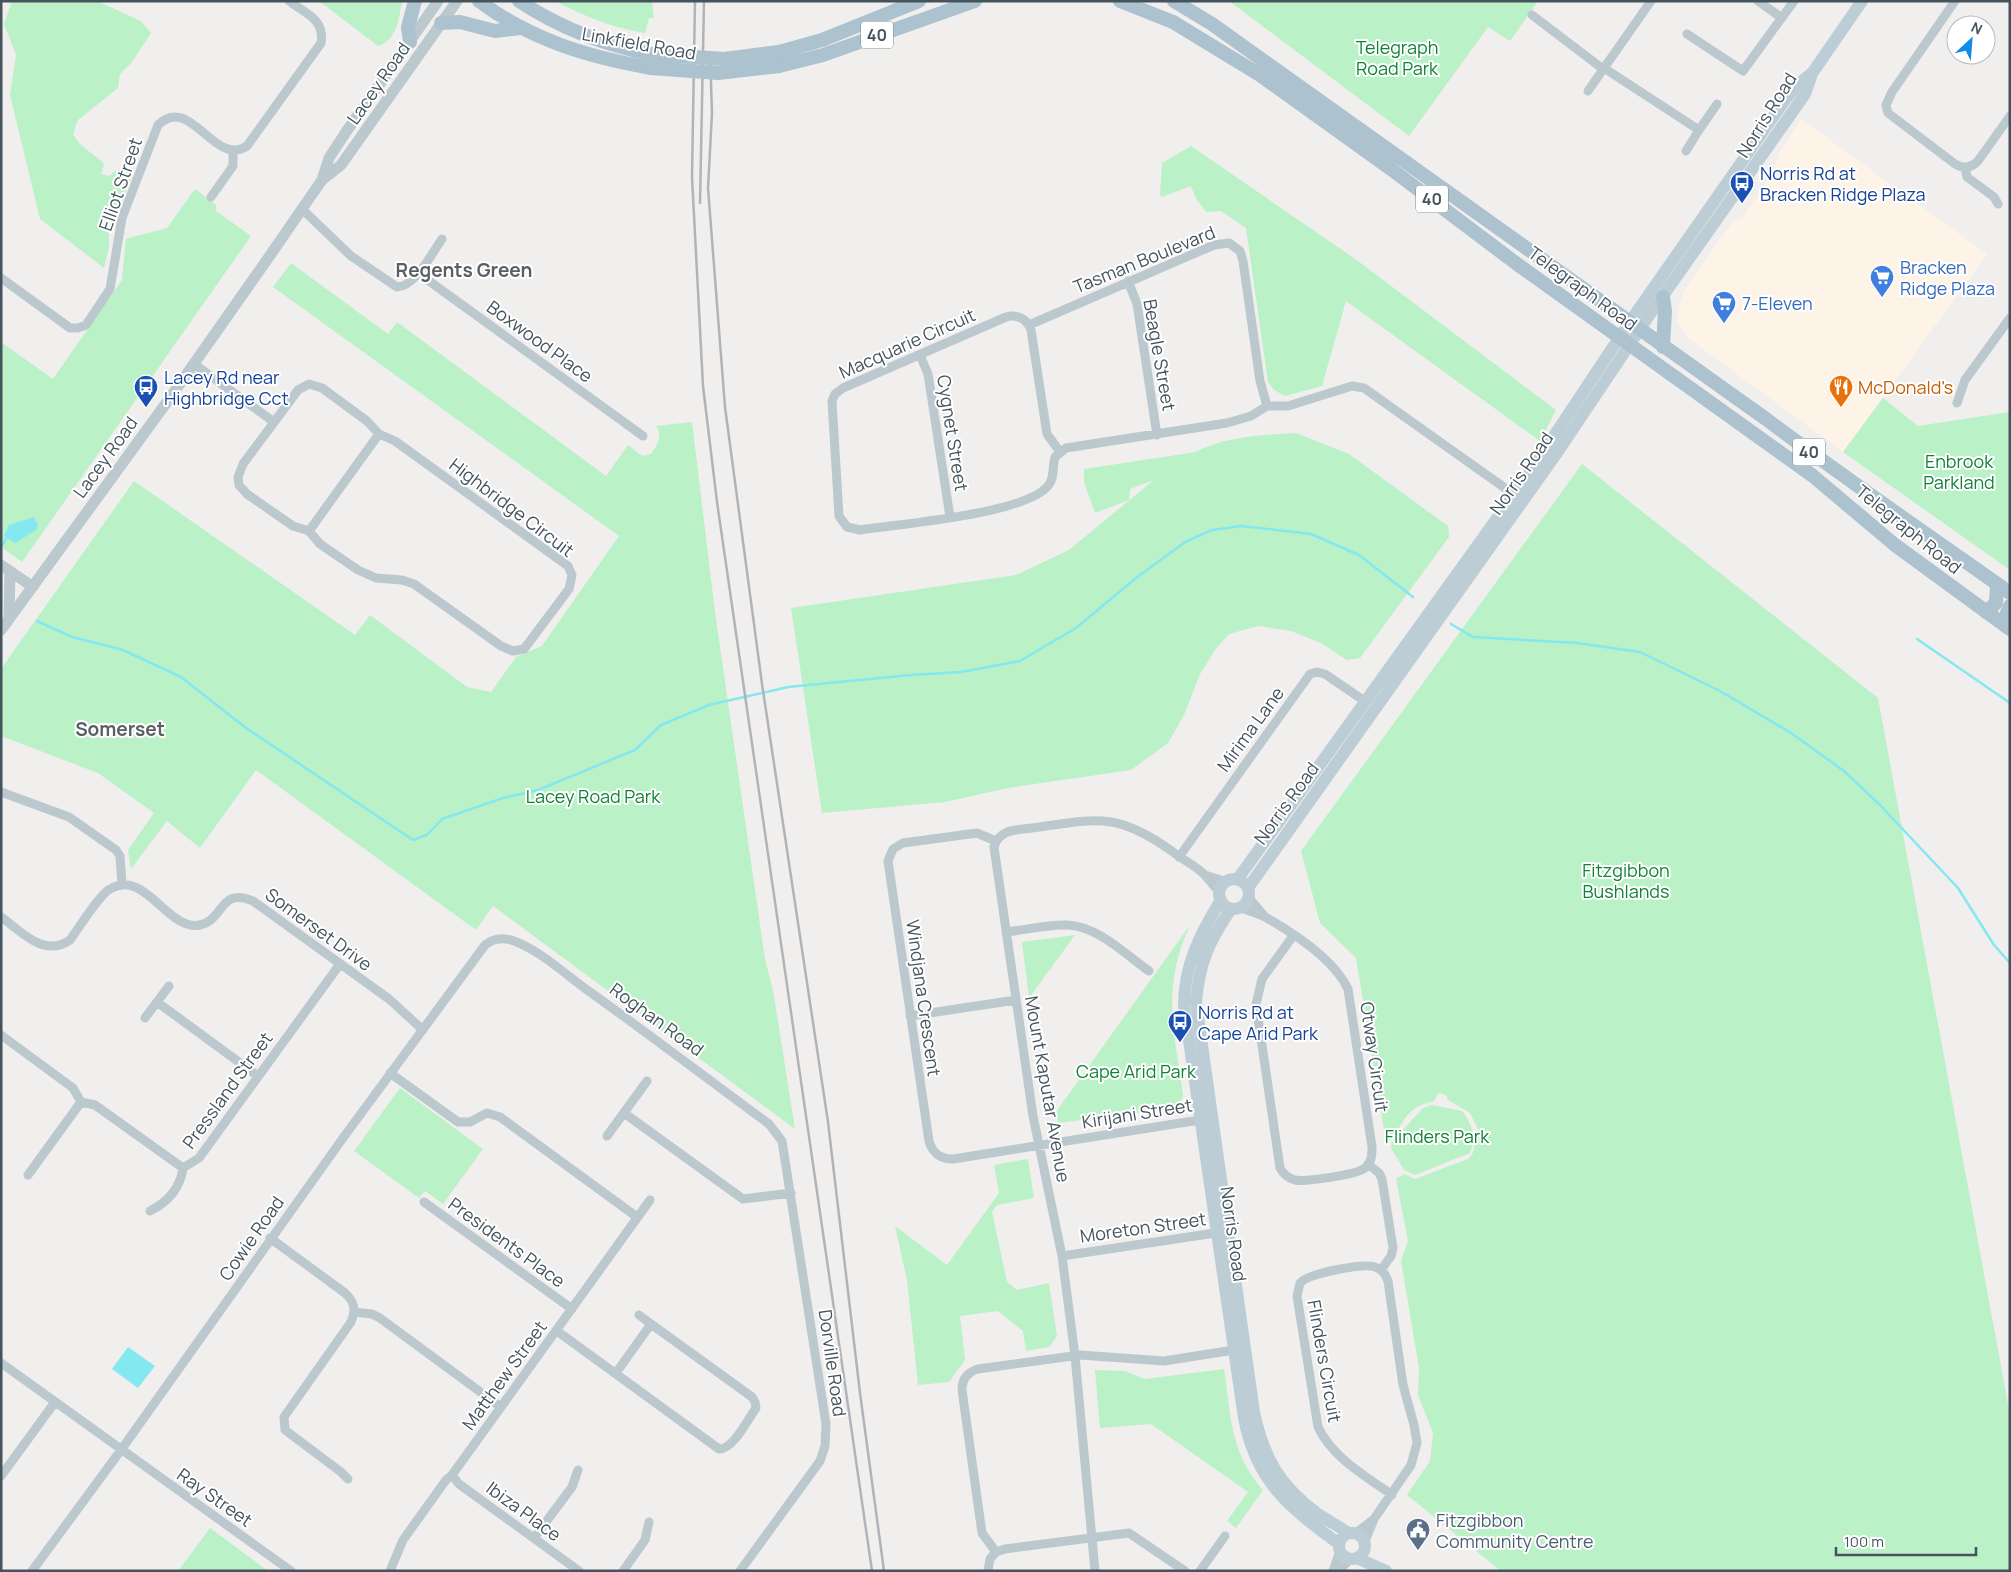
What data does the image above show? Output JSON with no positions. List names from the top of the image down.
{
  "streets": {
    "main road": [
      "40",
      "Linkfield Road",
      "Norris Road",
      "Telegraph Road"
    ],
    "street": [
      "Lacey Road",
      "Elliot Street",
      "Tasman Boulevard",
      "Boxwood Place",
      "Macquarie Circuit",
      "Beagle Street",
      "Cygnet Street",
      "Highbridge Circuit",
      "Mirima Lane",
      "Somerset Drive",
      "Windjana Crescent",
      "Roghan Road",
      "Otway Circuit",
      "Mount Kaputar Avenue",
      "Pressland Street",
      "Kirijani Street",
      "Moreton Street",
      "Cowie Road",
      "Presidents Place",
      "Flinders Circuit",
      "Dorville Road",
      "Matthew Street",
      "Ray Street",
      "Ibiza Place"
    ]
  },
  "crossings": [
    ["Norris Road", "Telegraph Road"],
    ["Norris Road", "Mirima Lane"],
    ["Norris Road", "Otway Circuit"],
    ["Norris Road", "Kirijani Street"],
    ["Norris Road", "Moreton Street"],
    ["Tasman Boulevard", "Macquarie Circuit"],
    ["Tasman Boulevard", "Beagle Street"],
    ["Macquarie Circuit", "Cygnet Street"],
    ["Somerset Drive", "Pressland Street"],
    ["Somerset Drive", "Cowie Road"],
    ["Windjana Crescent", "Mount Kaputar Avenue"],
    ["Windjana Crescent", "Kirijani Street"],
    ["Roghan Road", "Cowie Road"],
    ["Roghan Road", "Dorville Road"],
    ["Mount Kaputar Avenue", "Kirijani Street"],
    ["Mount Kaputar Avenue", "Moreton Street"],
    ["Cowie Road", "Ray Street"],
    ["Presidents Place", "Matthew Street"],
    ["Matthew Street", "Ibiza Place"]
  ],
  "districts": ["Regents Green", "Somerset"],
  "parks": [
    "Telegraph Road Park",
    "Enbrook Parkland",
    "Lacey Road Park",
    "Fitzgibbon Bushlands",
    "Cape Arid Park",
    "Flinders Park"
  ],
  "places": {
    "bus stop": ["Norris Rd at Bracken Ridge Plaza", "Lacey Rd near Highbridge Cct", "Norris Rd at Cape Arid Park"],
    "supermarket": ["Bracken Ridge Plaza", "7-Eleven"],
    "restaurant": ["McDonald's"],
    "public building": ["Fitzgibbon Community Centre"]
  },
  "scale_bar": "100 m",
  "north": "top right"
}
